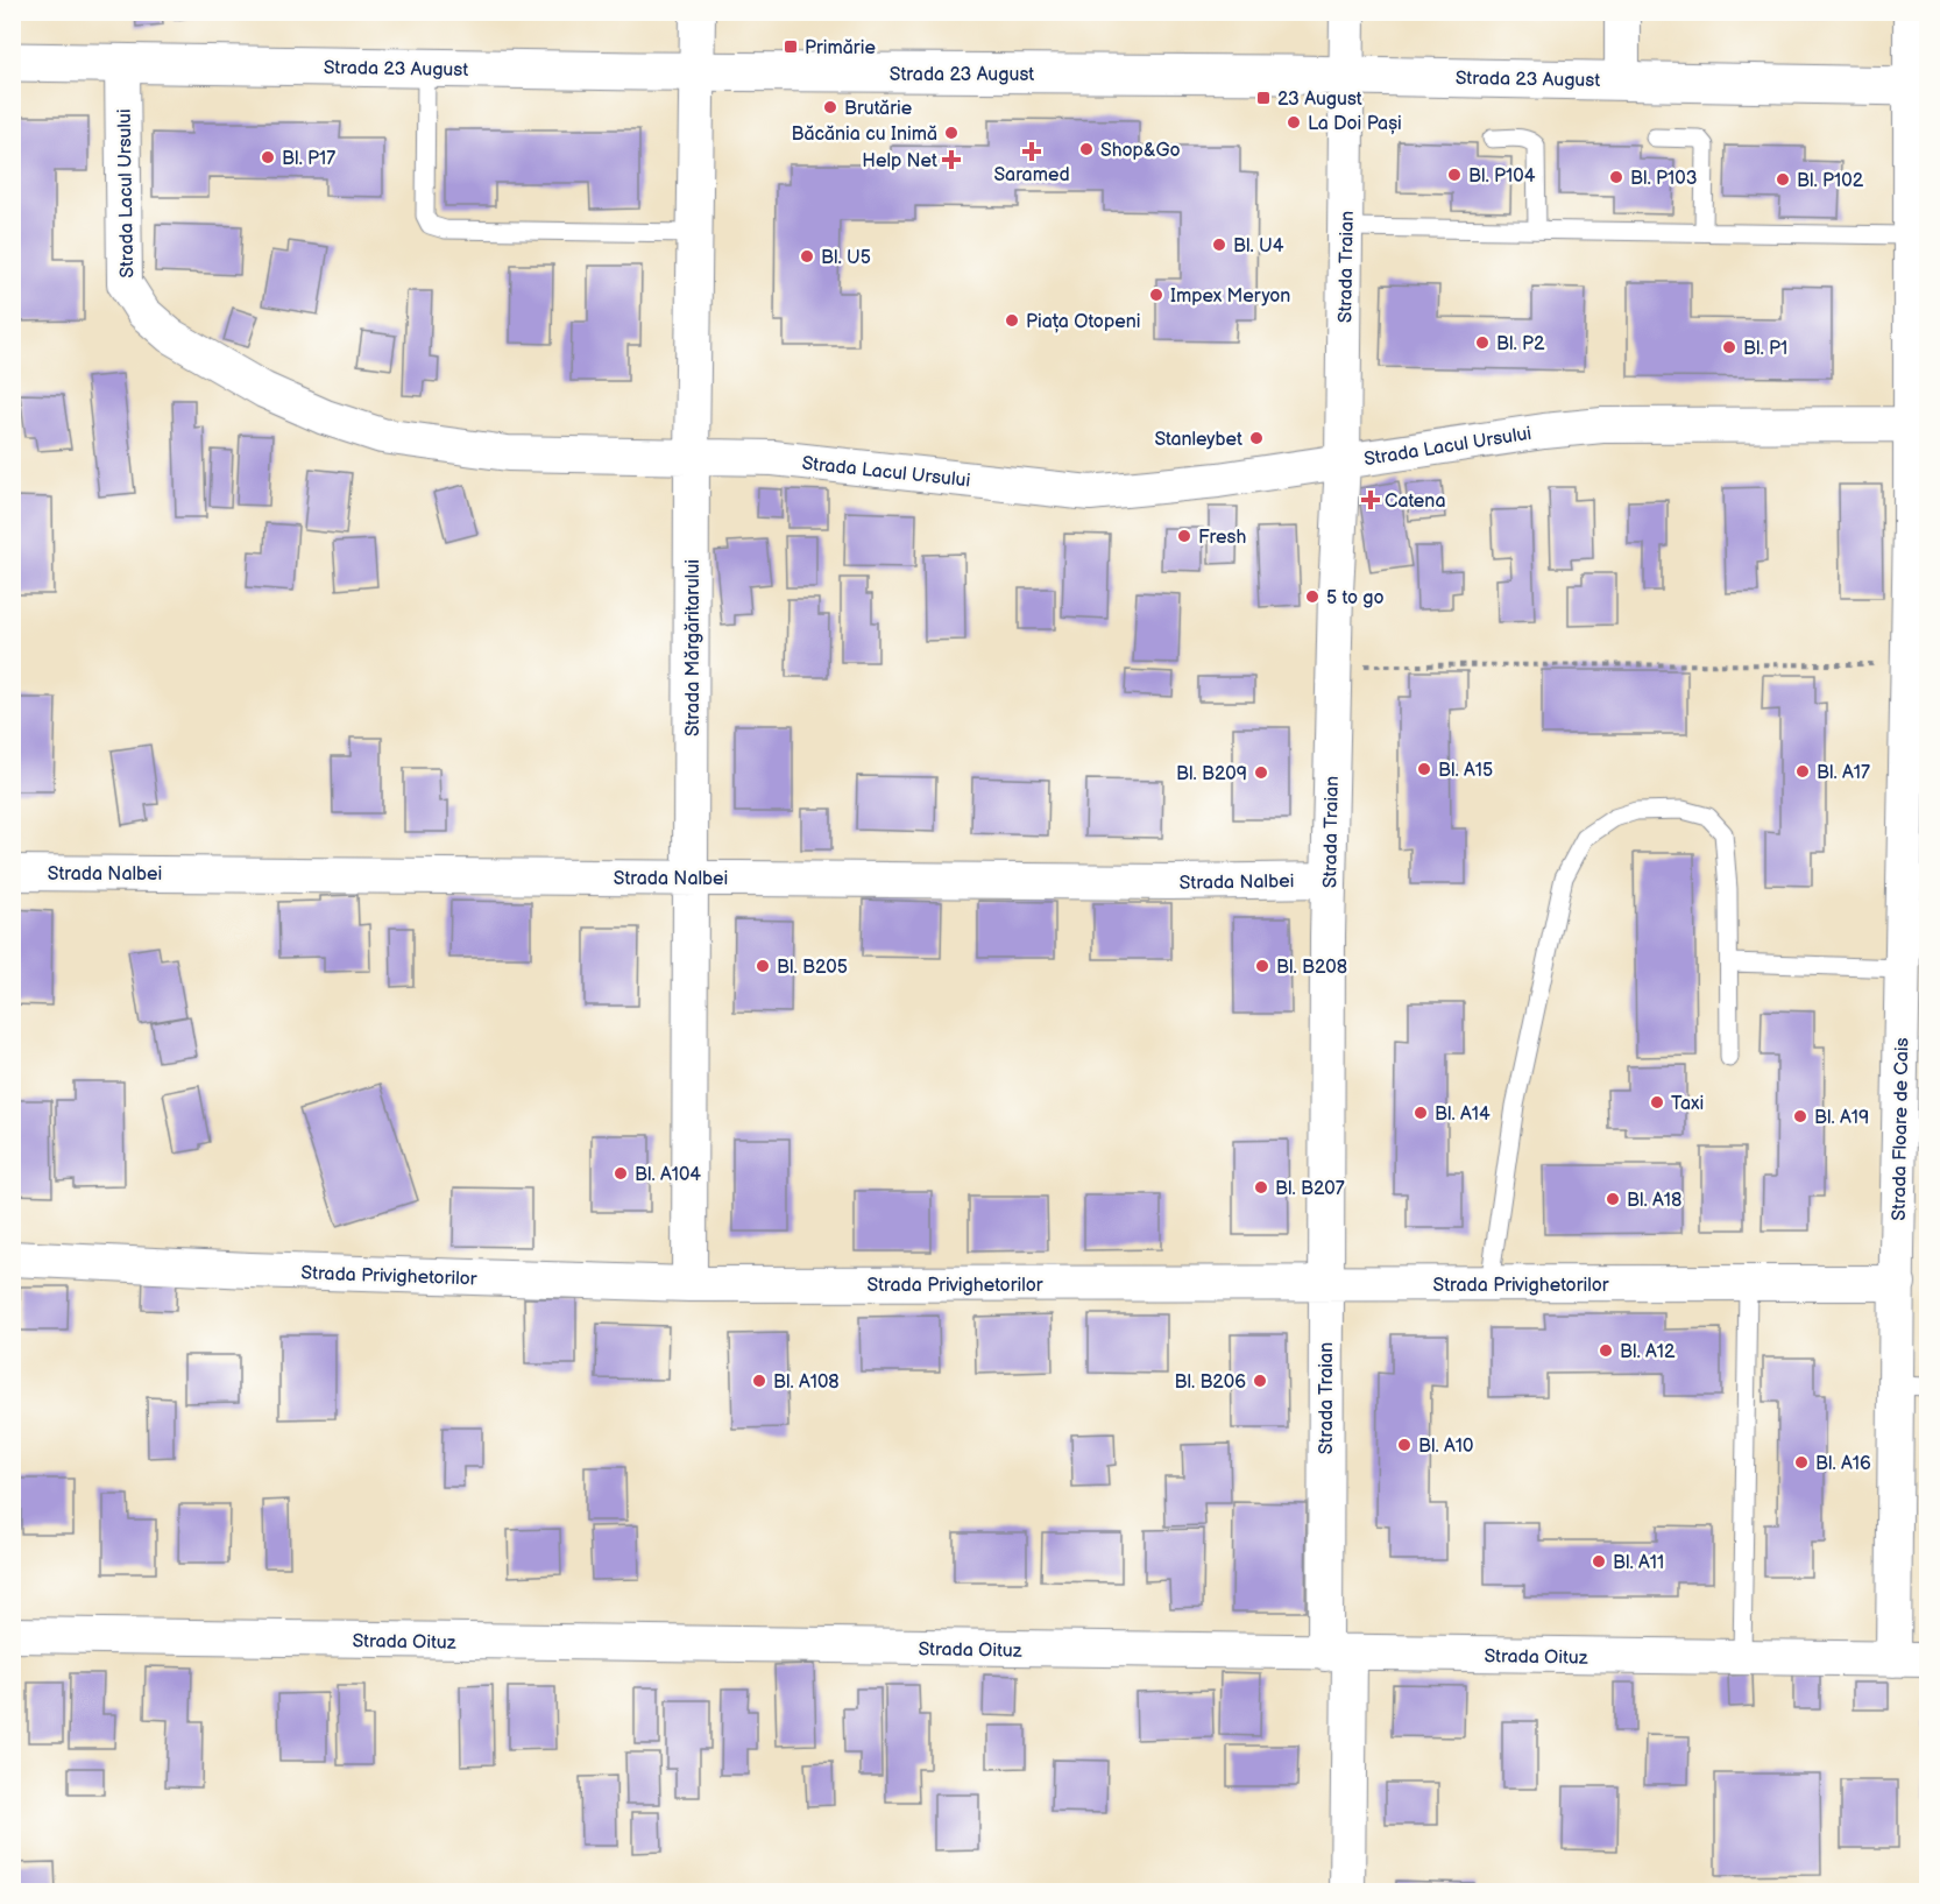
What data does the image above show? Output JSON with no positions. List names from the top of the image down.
{
  "streets": {
    "main road": ["Strada 23 August"],
    "street": [
      "Strada Lacul Ursului",
      "Strada Traian",
      "Strada Mărgăritarului",
      "Strada Nalbei",
      "Strada Floare de Cais",
      "Strada Privighetorilor",
      "Strada Oituz"
    ]
  },
  "crossings": [
    ["Strada 23 August", "Strada Lacul Ursului"],
    ["Strada 23 August", "Strada Traian"],
    ["Strada 23 August", "Strada Mărgăritarului"],
    ["Strada 23 August", "Strada Floare de Cais"],
    ["Strada Lacul Ursului", "Strada Traian"],
    ["Strada Lacul Ursului", "Strada Mărgăritarului"],
    ["Strada Lacul Ursului", "Strada Floare de Cais"],
    ["Strada Traian", "Strada Nalbei"],
    ["Strada Traian", "Strada Privighetorilor"],
    ["Strada Traian", "Strada Oituz"],
    ["Strada Mărgăritarului", "Strada Nalbei"],
    ["Strada Mărgăritarului", "Strada Privighetorilor"],
    ["Strada Floare de Cais", "Strada Privighetorilor"],
    ["Strada Floare de Cais", "Strada Oituz"]
  ],
  "places": {
    "transit": ["Primărie", "23 August"],
    "other": [
      "Brutărie",
      "La Doi Pași",
      "Băcănia cu Inimă",
      "Shop&Go",
      "Bl. P17",
      "Bl. P104",
      "Bl. P103",
      "Bl. P102",
      "Bl. U4",
      "Bl. U5",
      "Impex Meryon",
      "Piața Otopeni",
      "Bl. P2",
      "Bl. P1",
      "Stanleybet",
      "Fresh",
      "5 to go",
      "Bl. A15",
      "Bl. A17",
      "Bl. B209",
      "Bl. B205",
      "Bl. B208",
      "Taxi",
      "Bl. A14",
      "Bl. A19",
      "Bl. A104",
      "Bl. B207",
      "Bl. A18",
      "Bl. A12",
      "Bl. A108",
      "Bl. B206",
      "Bl. A10",
      "Bl. A16",
      "Bl. A11"
    ],
    "health": ["Saramed", "Help Net", "Catena"]
  }
}
